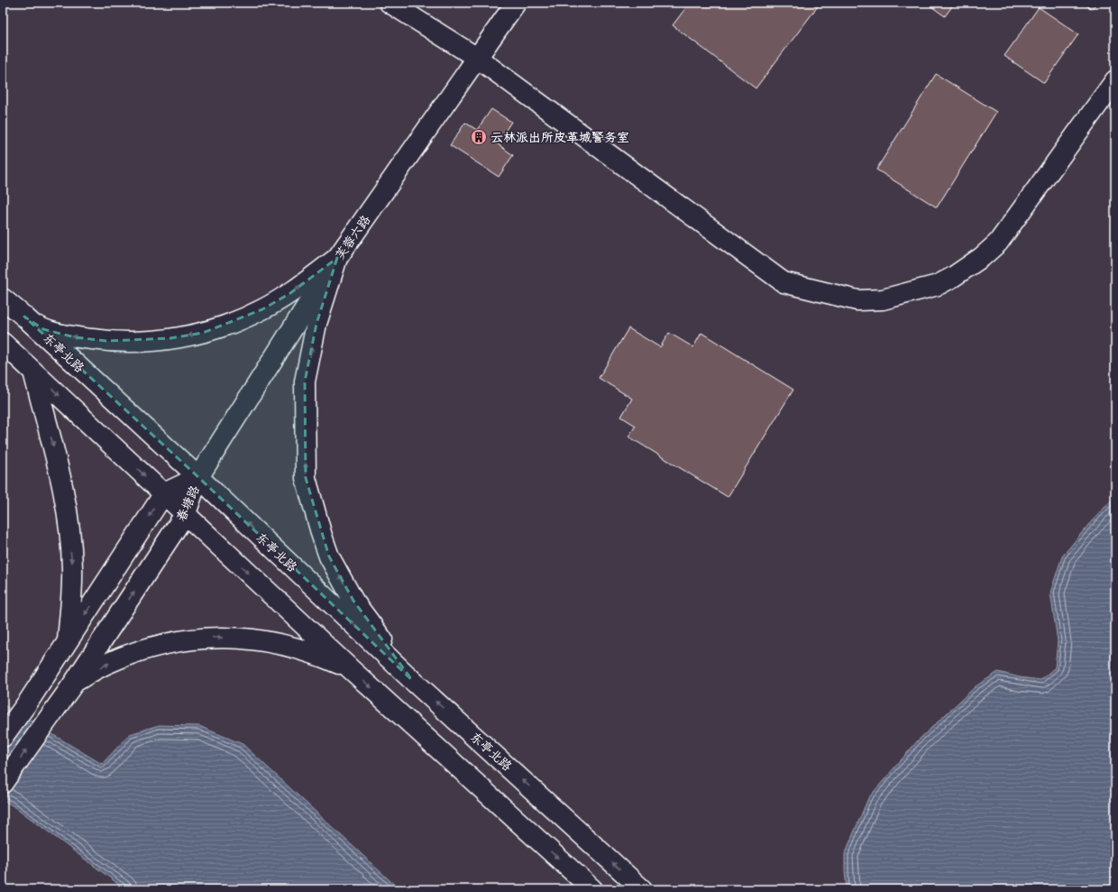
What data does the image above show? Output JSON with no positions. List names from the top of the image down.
{
  "streets": {
    "main road": ["芙蓉六路", "东亭北路", "春塘路"]
  },
  "crossings": [
    ["芙蓉六路", "东亭北路"],
    ["芙蓉六路", "春塘路"],
    ["东亭北路", "春塘路"]
  ],
  "places": {
    "building": ["云林派出所皮革城警务室"]
  }
}
